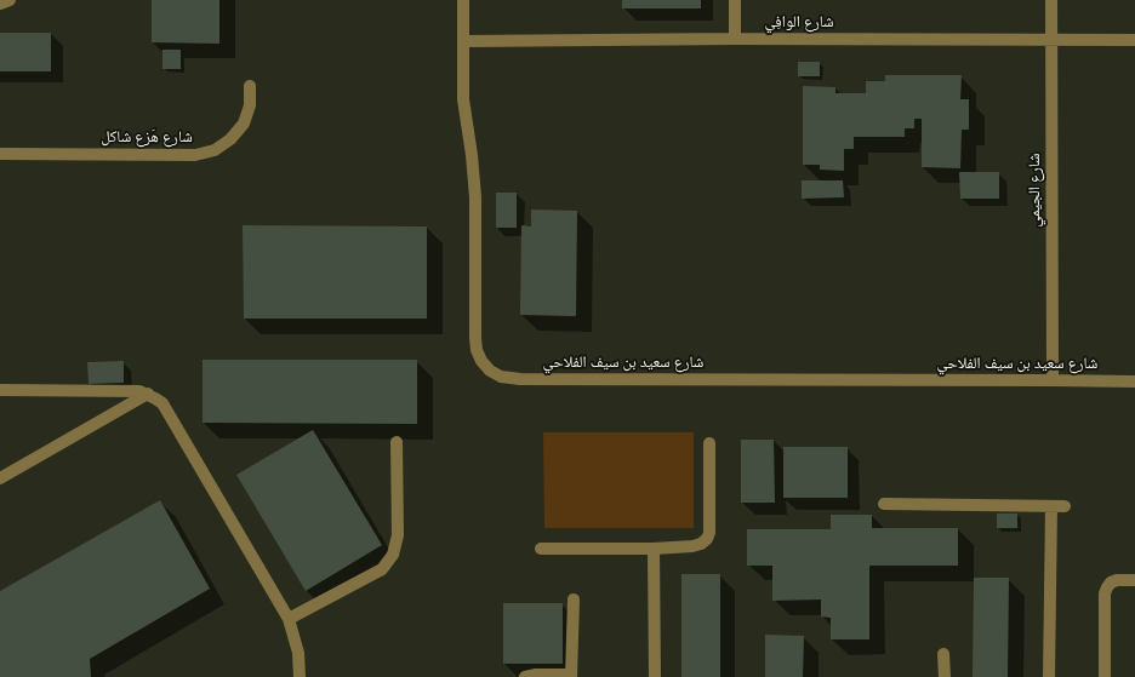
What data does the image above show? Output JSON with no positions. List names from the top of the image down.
{
  "streets": {
    "street": [
      "شارع الوافِي",
      "شارع هَزع شاكل",
      "شارع الجيمي",
      "شارع سعيد بن سيف الفلاحي"
    ]
  },
  "crossings": [
    ["شارع الوافِي", "شارع الجيمي"],
    ["شارع الوافِي", "شارع سعيد بن سيف الفلاحي"],
    ["شارع الجيمي", "شارع سعيد بن سيف الفلاحي"]
  ]
}
